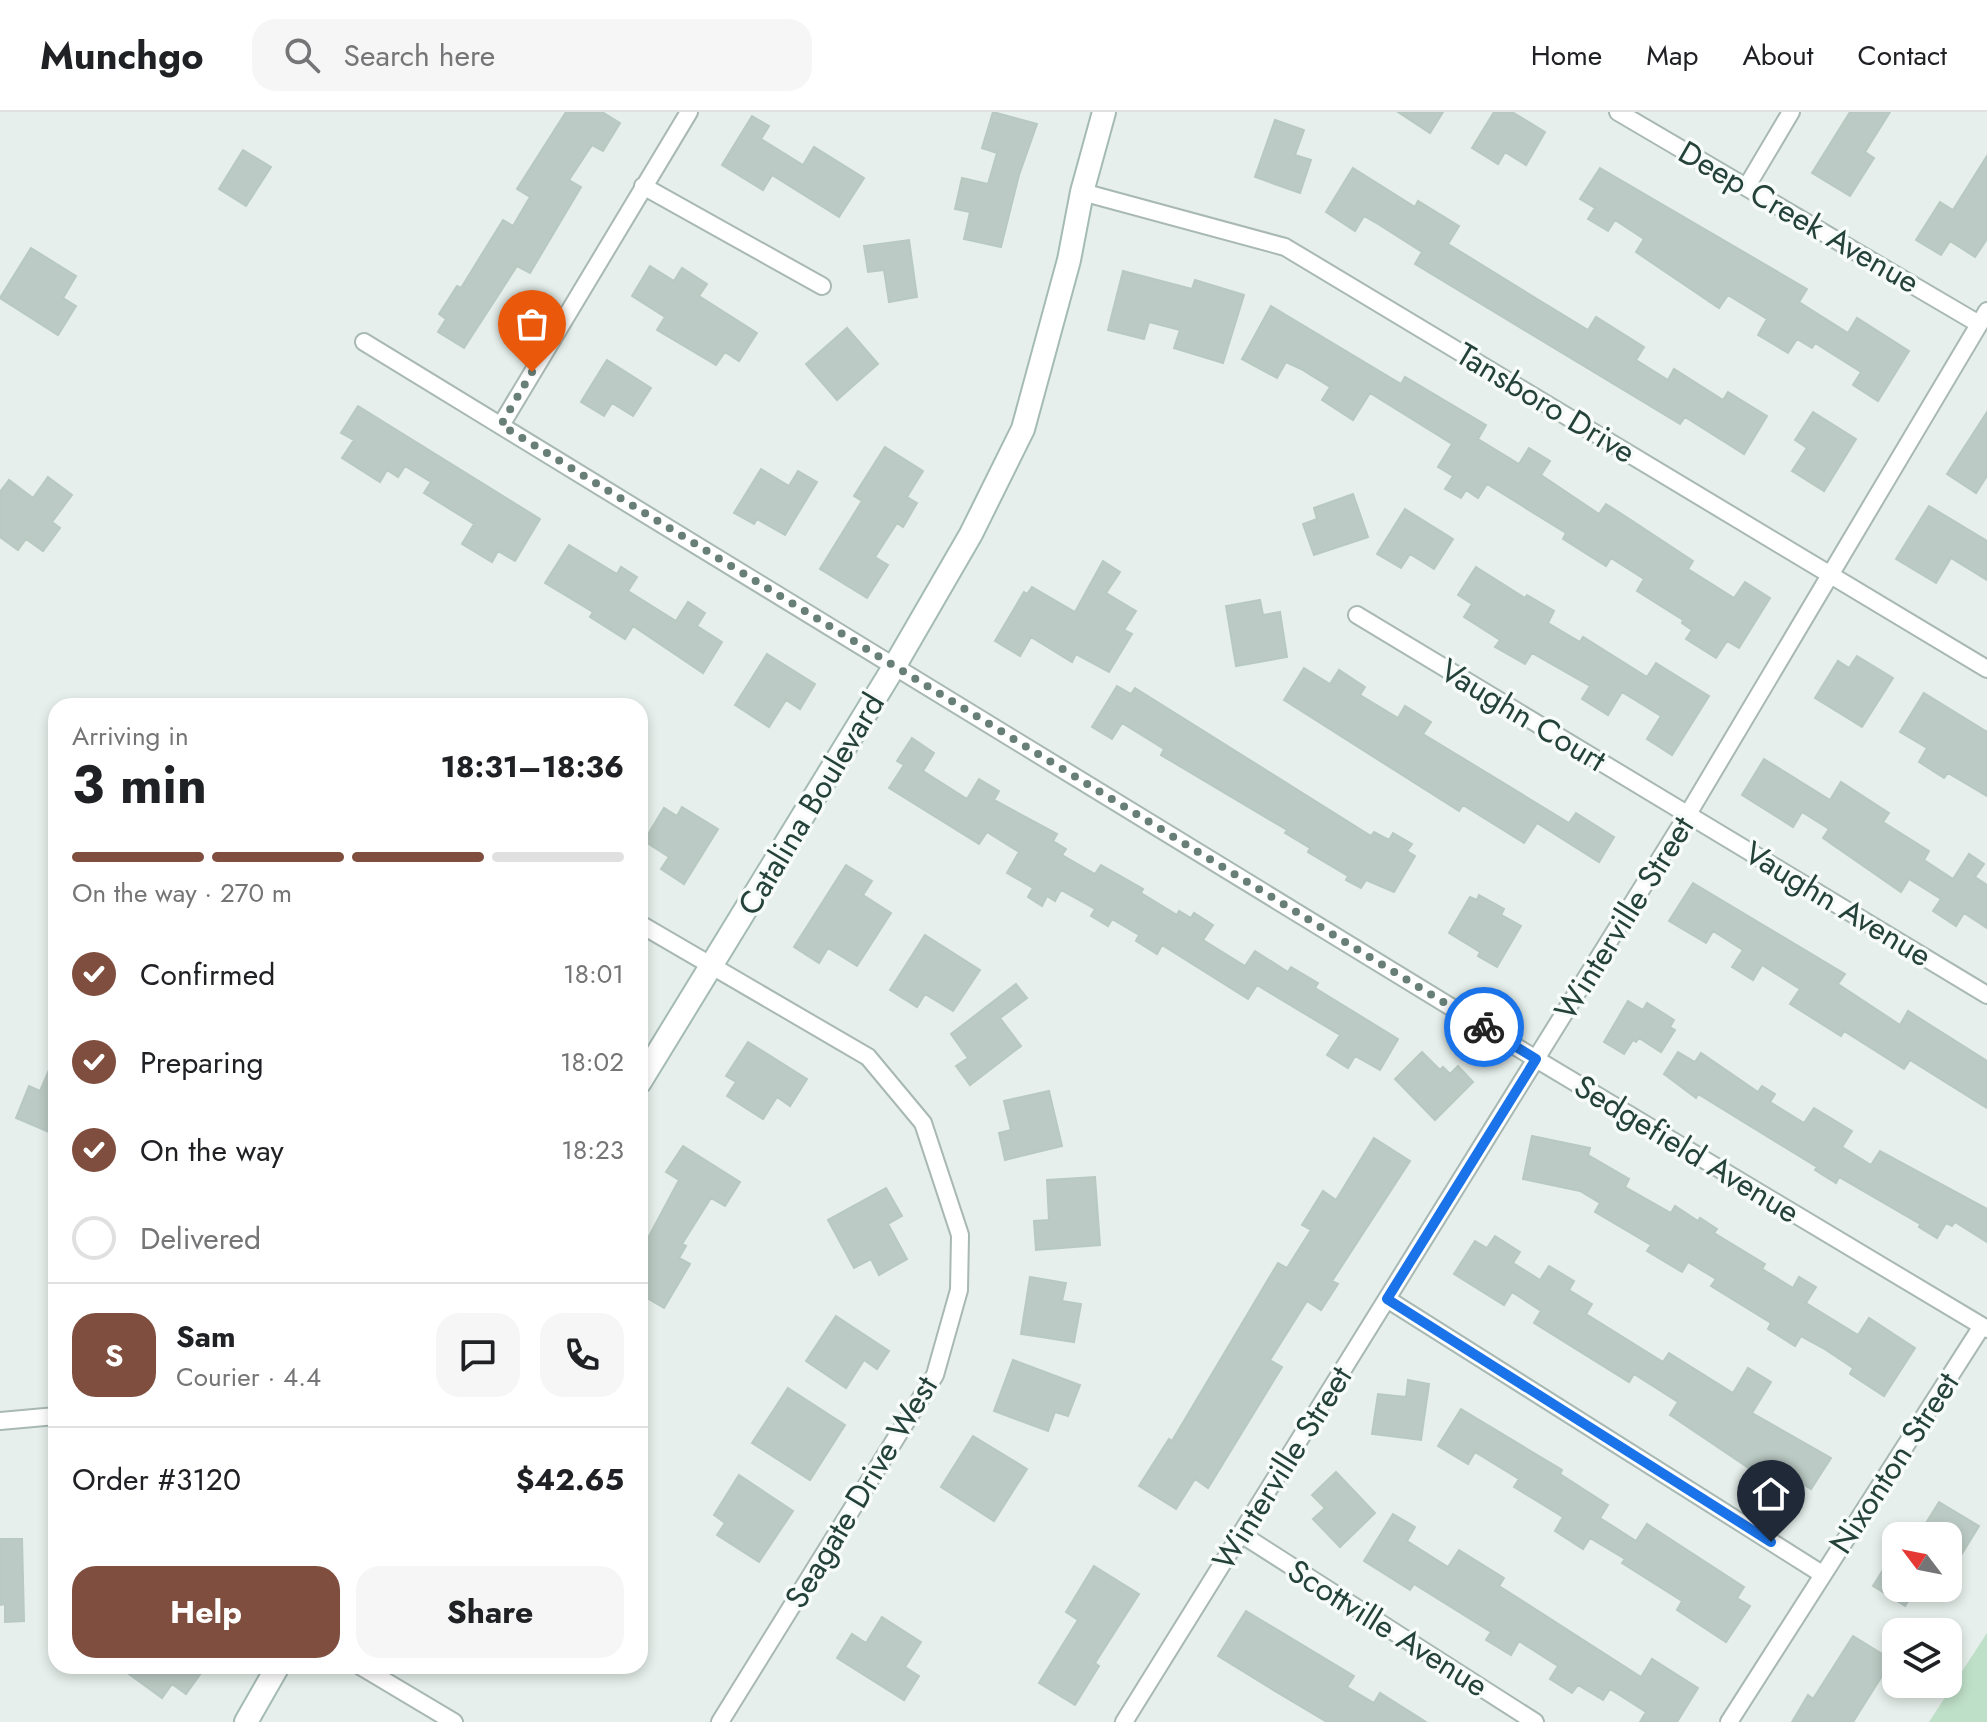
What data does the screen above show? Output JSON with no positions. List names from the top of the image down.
{
  "streets": {
    "street": [
      "Deep Creek Avenue",
      "Tansboro Drive",
      "Vaughn Court",
      "Catalina Boulevard",
      "Vaughn Avenue",
      "Winterville Street",
      "Sedgefield Avenue",
      "Nixonton Street",
      "Seagate Drive West",
      "Scottville Avenue"
    ]
  },
  "crossings": [
    ["Deep Creek Avenue", "Winterville Street"],
    ["Tansboro Drive", "Catalina Boulevard"],
    ["Tansboro Drive", "Winterville Street"],
    ["Vaughn Court", "Vaughn Avenue"],
    ["Vaughn Court", "Winterville Street"],
    ["Catalina Boulevard", "Sedgefield Avenue"],
    ["Catalina Boulevard", "Seagate Drive West"],
    ["Vaughn Avenue", "Winterville Street"],
    ["Winterville Street", "Sedgefield Avenue"],
    ["Winterville Street", "Scottville Avenue"],
    ["Sedgefield Avenue", "Nixonton Street"]
  ],
  "north": "top left",
  "page": {
    "header": "Munchgo",
    "search": "Search here",
    "nav": [
      "Home",
      "Map",
      "About",
      "Contact"
    ],
    "heading": ["3 min", "Arriving in", "18:31–18:36"],
    "panel": [
      "Sam",
      "Courier · 4.4",
      "Order #3120",
      "$42.65"
    ],
    "bar": "On the way · 270 m",
    "list": [
      ["Confirmed", "18:01"],
      ["Preparing", "18:02"],
      ["On the way", "18:23"],
      "Delivered"
    ],
    "round": "S",
    "buttons": ["Help", "Share"]
  }
}
